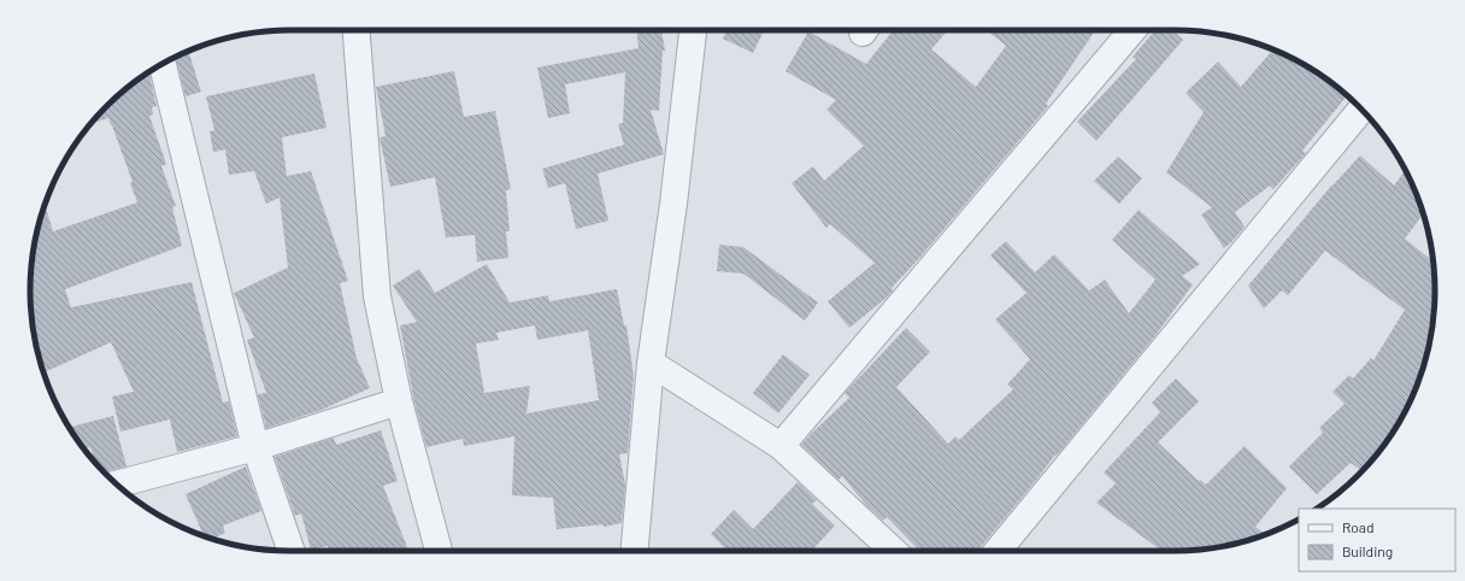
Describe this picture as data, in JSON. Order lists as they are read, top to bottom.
{
  "legend": ["Road", "Building"]
}
